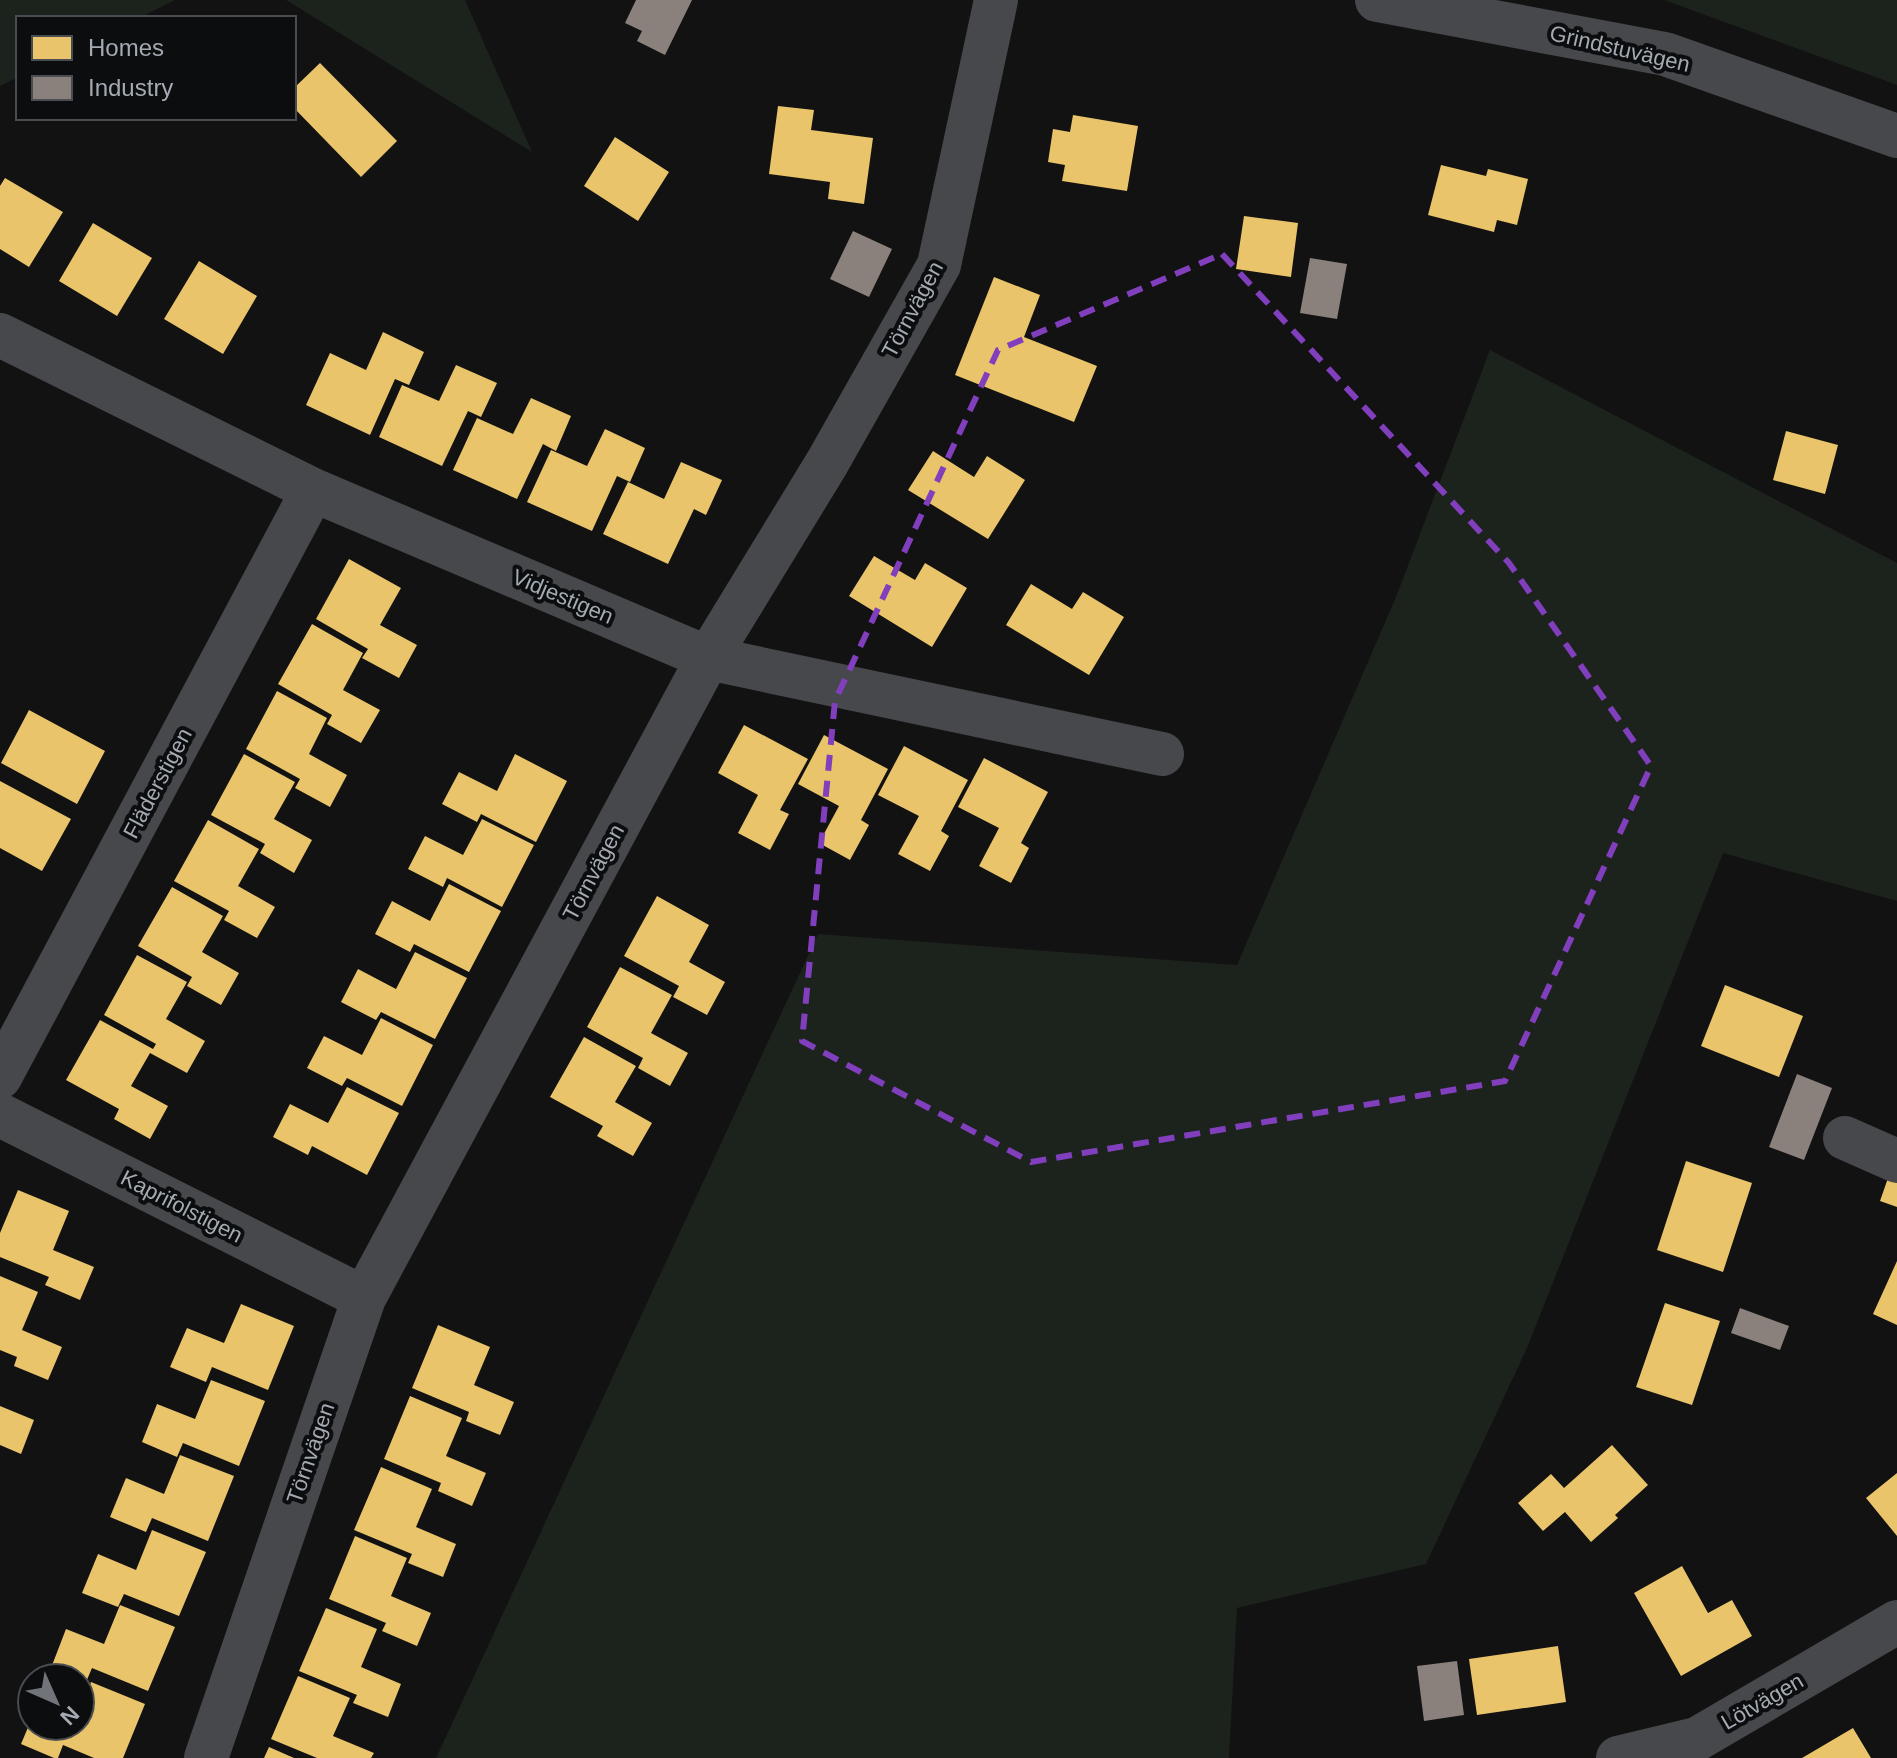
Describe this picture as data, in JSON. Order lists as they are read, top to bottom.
{
  "streets": {
    "street": [
      "Grindstuvägen",
      "Törnvägen",
      "Vidjestigen",
      "Fläderstigen",
      "Kaprifolstigen",
      "Lötvägen"
    ]
  },
  "crossings": [
    ["Törnvägen", "Vidjestigen"],
    ["Törnvägen", "Kaprifolstigen"],
    ["Vidjestigen", "Fläderstigen"]
  ],
  "legend": ["Homes", "Industry"],
  "north": "bottom right"
}
